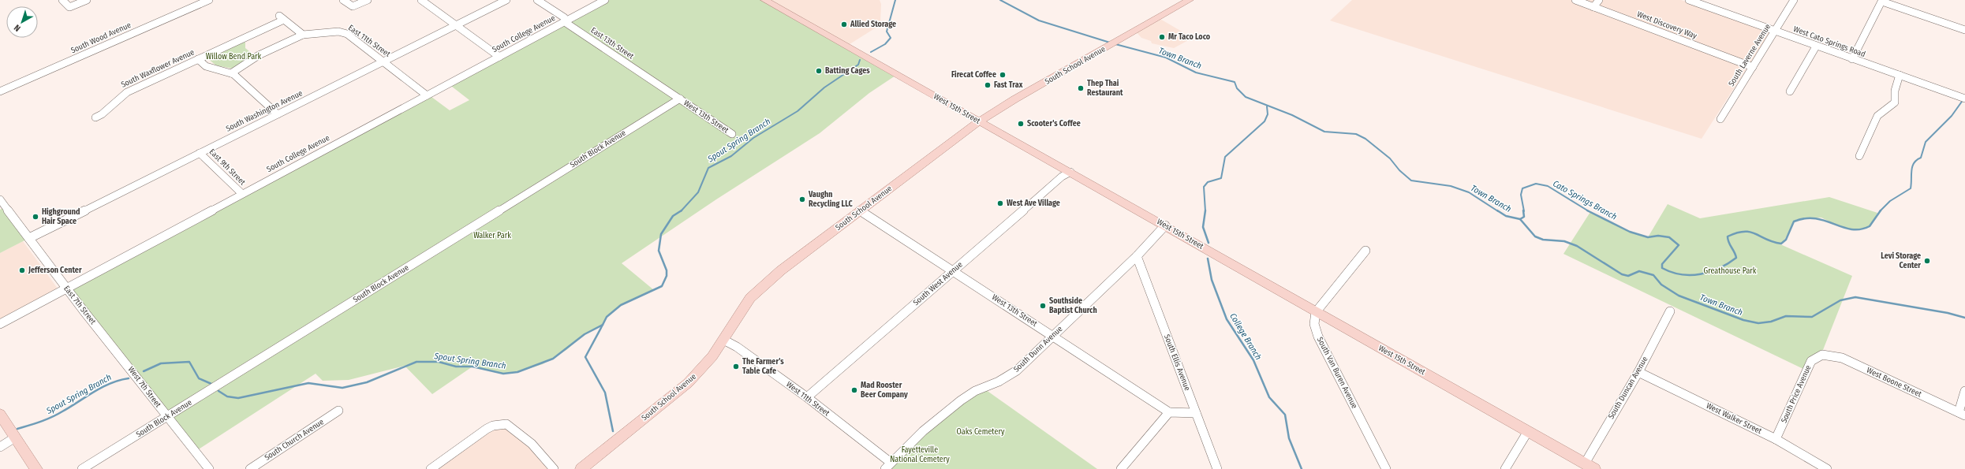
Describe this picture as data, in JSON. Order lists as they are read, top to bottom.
{
  "streets": {
    "main road": ["South School Avenue", "West 15th Street"],
    "street": [
      "West Discovery Way",
      "South College Avenue",
      "South Wood Avenue",
      "East 11th Street",
      "West Cato Springs Road",
      "East 13th Street",
      "South Laverne Avenue",
      "South Waxflower Avenue",
      "South Washington Avenue",
      "West 13th Street",
      "South Block Avenue",
      "East 9th Street",
      "South West Avenue",
      "East 7th Street",
      "South Dunn Avenue",
      "South Ellis Avenue",
      "South Van Buren Avenue",
      "West Boone Street",
      "West 7th Street",
      "South Duncan Avenue",
      "South Price Avenue",
      "West 11th Street",
      "West Walker Street",
      "South Church Avenue"
    ]
  },
  "crossings": [
    ["West Discovery Way", "South Laverne Avenue"],
    ["South College Avenue", "East 11th Street"],
    ["South College Avenue", "East 13th Street"],
    ["South College Avenue", "East 9th Street"],
    ["South College Avenue", "East 7th Street"],
    ["East 11th Street", "South Waxflower Avenue"],
    ["East 11th Street", "South Washington Avenue"],
    ["West Cato Springs Road", "South Laverne Avenue"],
    ["East 13th Street", "West 13th Street"],
    ["East 13th Street", "South Block Avenue"],
    ["South School Avenue", "West 15th Street"],
    ["South School Avenue", "West 13th Street"],
    ["South School Avenue", "West 11th Street"],
    ["West 15th Street", "South West Avenue"],
    ["West 15th Street", "South Dunn Avenue"],
    ["West 15th Street", "South Van Buren Avenue"],
    ["West 15th Street", "South Duncan Avenue"],
    ["South Washington Avenue", "East 9th Street"],
    ["South Washington Avenue", "East 7th Street"],
    ["West 13th Street", "South Block Avenue"],
    ["West 13th Street", "South West Avenue"],
    ["West 13th Street", "South Dunn Avenue"],
    ["South Block Avenue", "West 7th Street"],
    ["South West Avenue", "West 11th Street"],
    ["East 7th Street", "West 7th Street"],
    ["South Dunn Avenue", "South Ellis Avenue"],
    ["South Dunn Avenue", "West 11th Street"],
    ["West Boone Street", "South Price Avenue"],
    ["South Duncan Avenue", "West Walker Street"],
    ["South Price Avenue", "West Walker Street"]
  ],
  "water": [
    "Town Branch",
    "Spout Spring Branch",
    "Cato Springs Branch",
    "College Branch"
  ],
  "parks": [
    "Willow Bend Park",
    "Walker Park",
    "Greathouse Park",
    "Oaks Cemetery",
    "Fayetteville National Cemetery"
  ],
  "places": [
    "Allied Storage",
    "Mr Taco Loco",
    "Batting Cages",
    "Firecat Coffee",
    "Fast Trax",
    "Thep Thai Restaurant",
    "Scooter's Coffee",
    "Vaughn Recycling LLC",
    "West Ave Village",
    "Highground Hair Space",
    "Levi Storage Center",
    "Jefferson Center",
    "Southside Baptist Church",
    "The Farmer's Table Cafe",
    "Mad Rooster Beer Company"
  ],
  "north": "bottom left"
}
